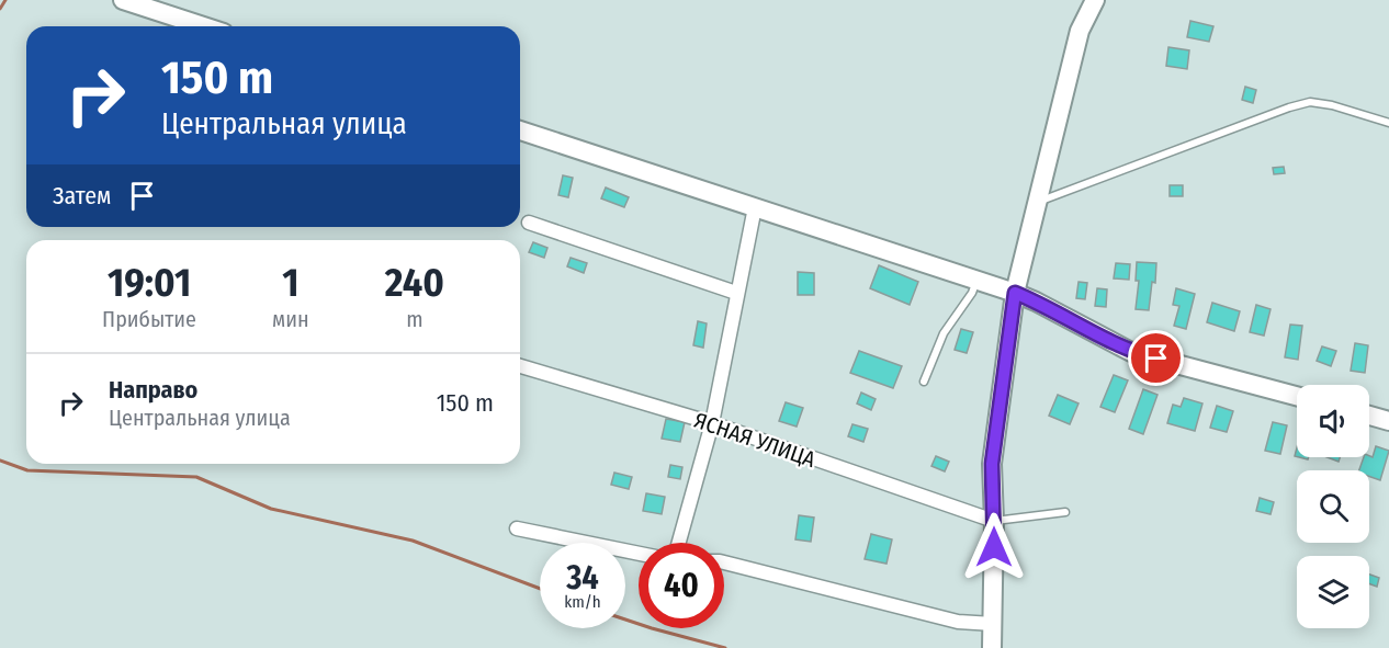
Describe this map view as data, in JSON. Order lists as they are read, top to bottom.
{
  "streets": {
    "street": ["ЯСНАЯ УЛИЦА"]
  },
  "page": {
    "turn": ["150 m", "Центральная улица"],
    "then": "Затем",
    "eta": [
      "19:01",
      "Прибытие",
      "1",
      "мин",
      "240",
      "m"
    ],
    "list": [
      {
        "name": "Направо",
        "note": "Центральная улица",
        "value": "150 m"
      }
    ],
    "speed": "34 km/h",
    "limit": "40"
  }
}
